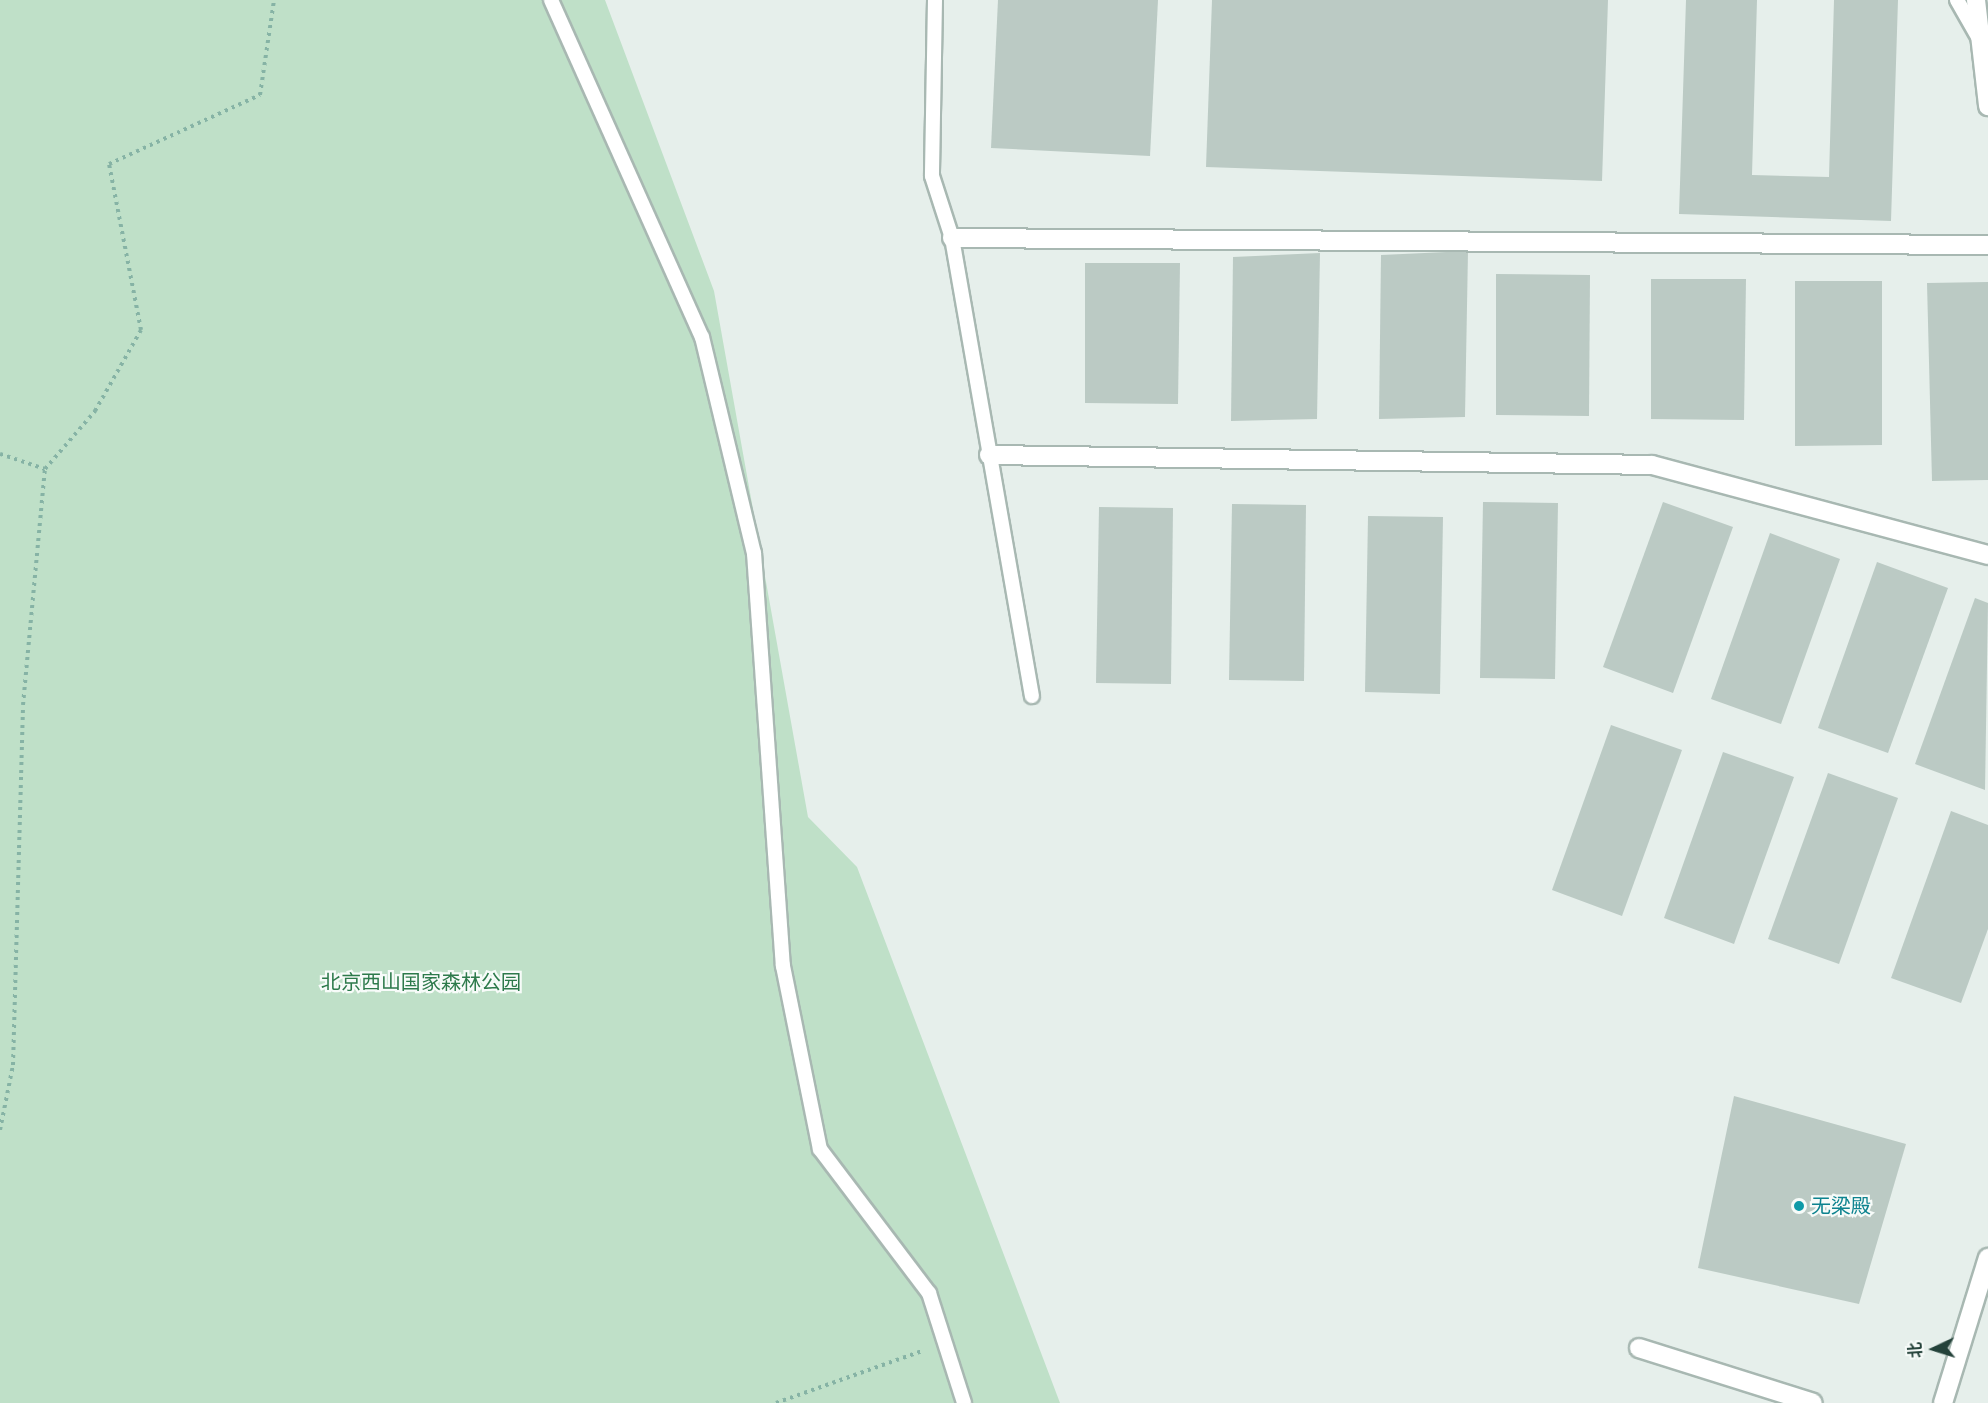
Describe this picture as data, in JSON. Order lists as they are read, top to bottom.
{
  "parks": ["北京西山国家森林公园"],
  "places": ["无梁殿"],
  "north": "left"
}
